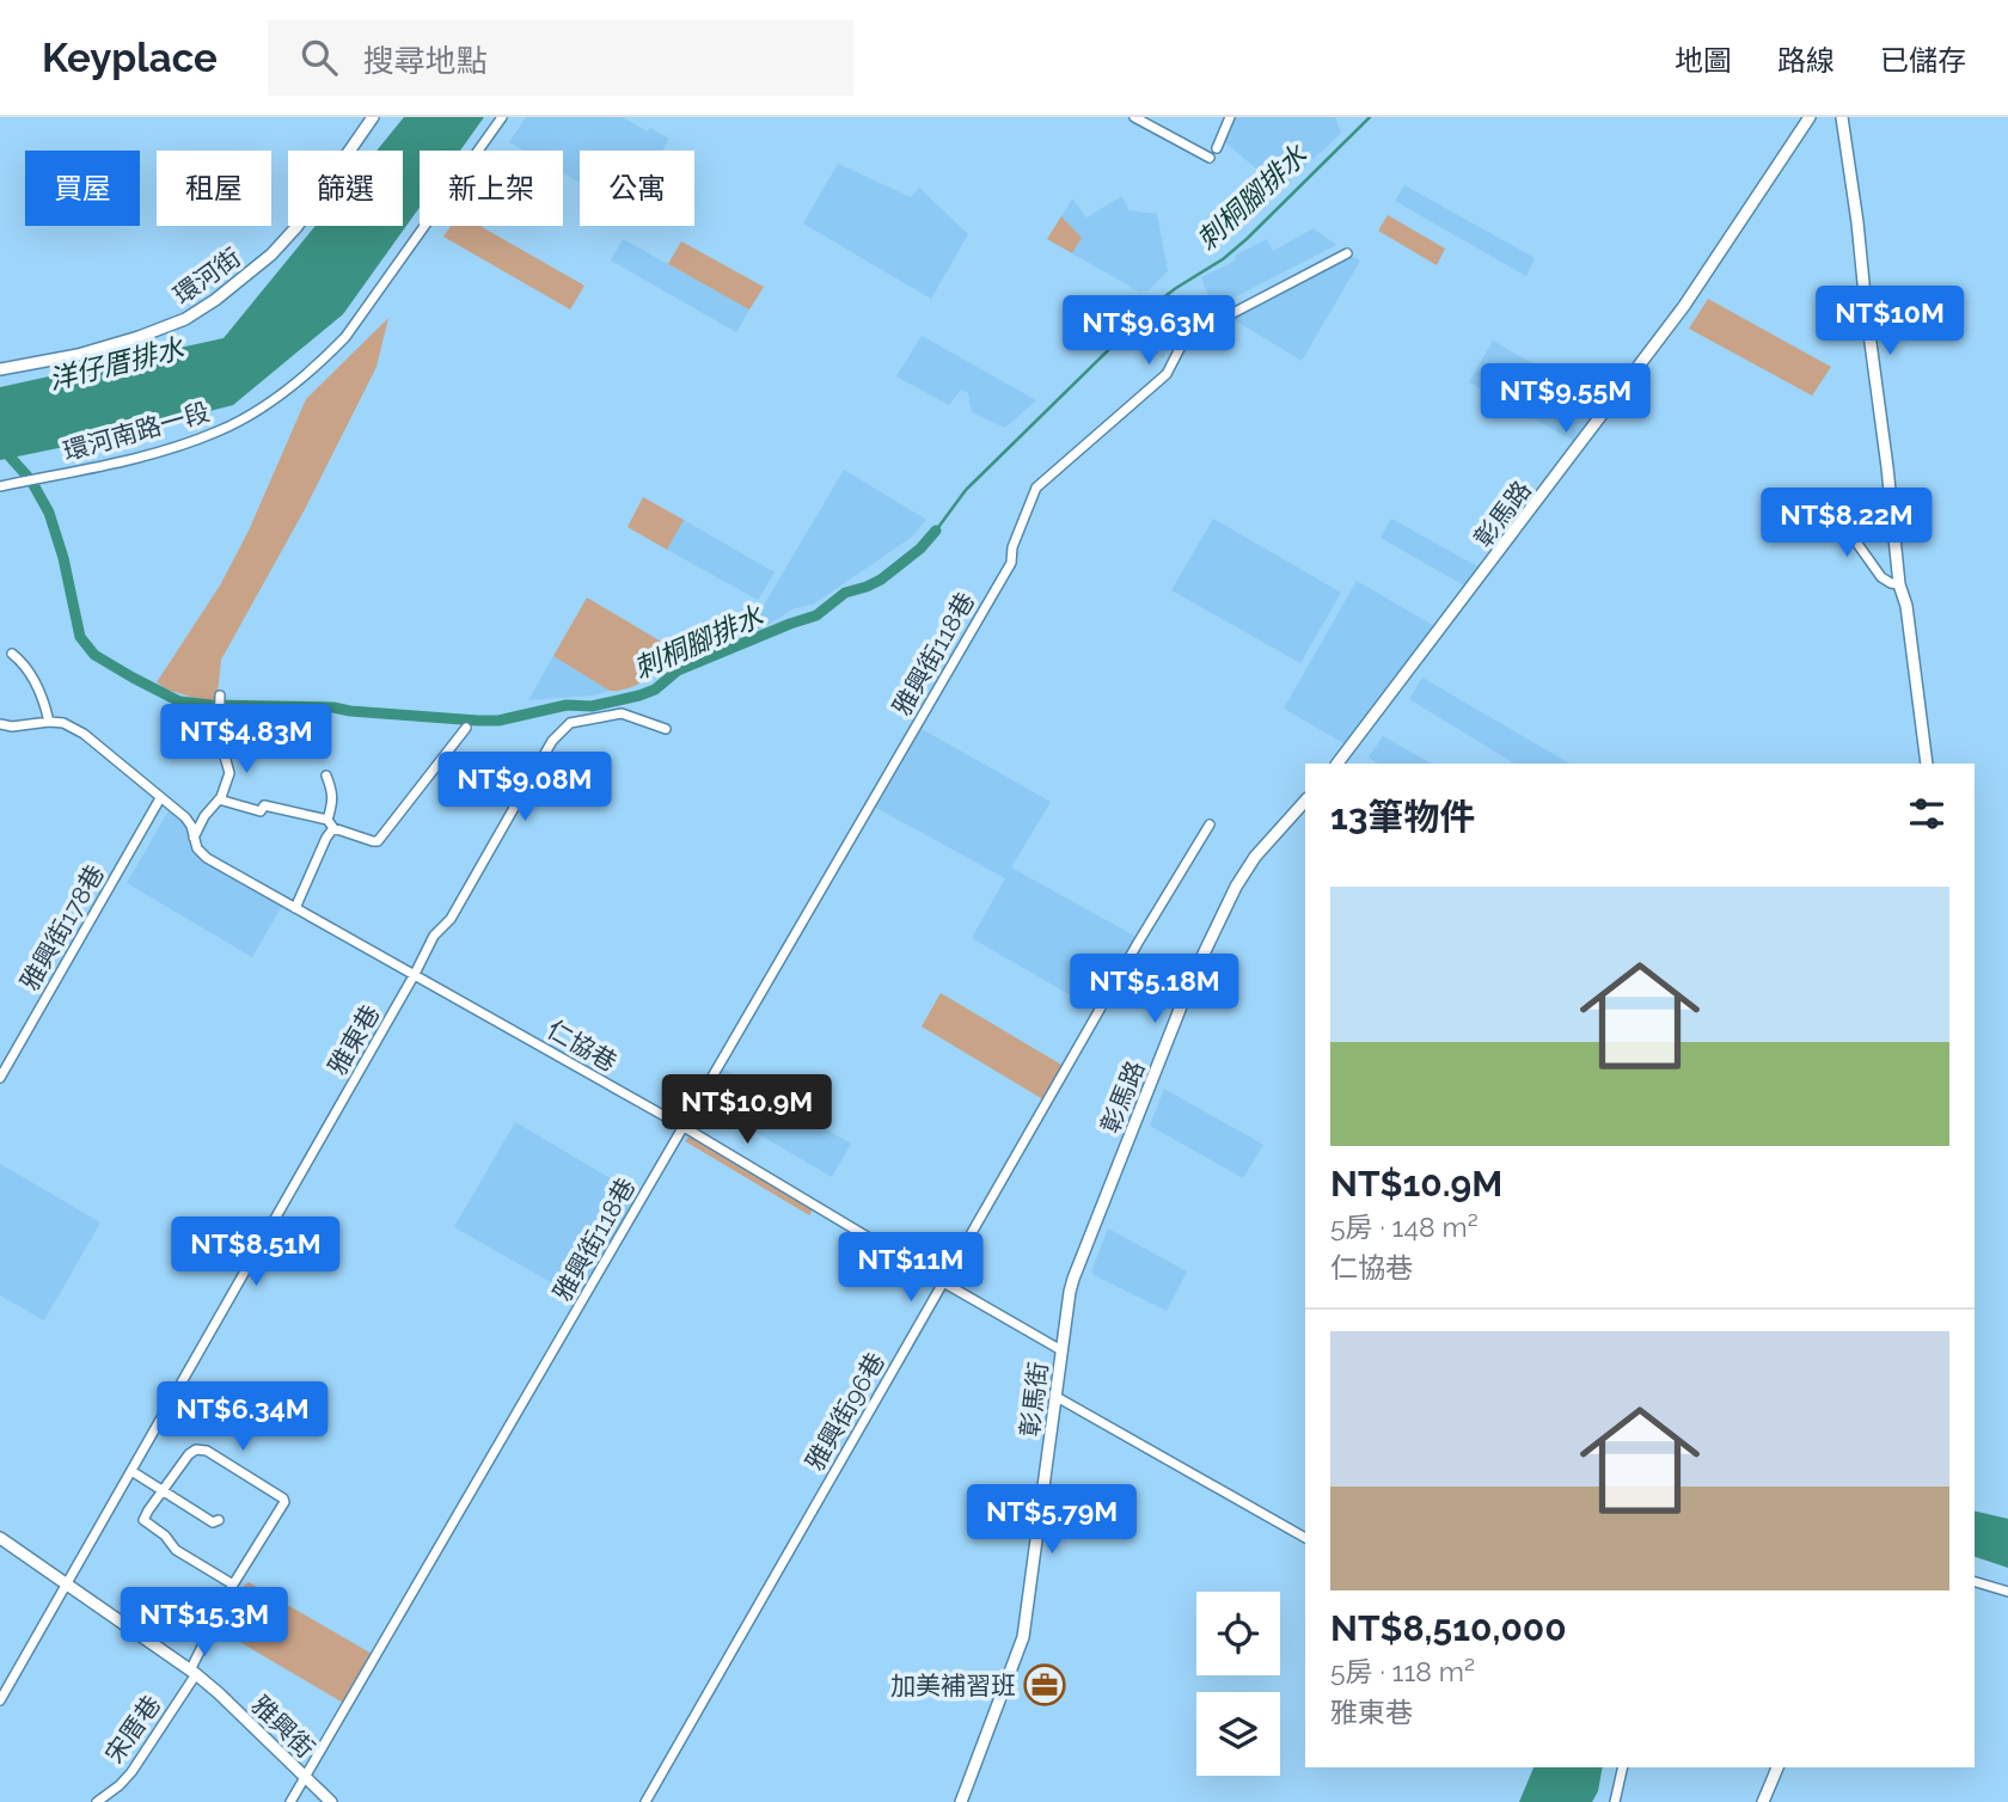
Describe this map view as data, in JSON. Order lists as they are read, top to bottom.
{
  "streets": {
    "street": [
      "環河街",
      "環河南路一段",
      "彰馬路",
      "雅興街118巷",
      "雅興街178巷",
      "雅東巷",
      "仁協巷",
      "彰馬街",
      "雅興街96巷",
      "雅興街",
      "宋厝巷"
    ]
  },
  "crossings": [
    ["彰馬路", "彰馬街"],
    ["雅興街118巷", "仁協巷"],
    ["雅興街118巷", "雅興街"],
    ["雅興街178巷", "仁協巷"],
    ["雅東巷", "仁協巷"],
    ["雅東巷", "雅興街"],
    ["仁協巷", "彰馬街"],
    ["仁協巷", "雅興街96巷"],
    ["雅興街", "宋厝巷"]
  ],
  "water": ["刺桐腳排水", "洋仔厝排水"],
  "places": {
    "office": ["加美補習班"]
  },
  "page": {
    "header": "Keyplace",
    "search": "搜尋地點",
    "nav": ["地圖", "路線", "已儲存"],
    "chip": [
      "買屋",
      "租屋",
      "篩選",
      "新上架",
      "公寓"
    ],
    "price": [
      "NT$10M",
      "NT$9.63M",
      "NT$9.55M",
      "NT$8.22M",
      "NT$4.83M",
      "NT$9.08M",
      "NT$5.18M",
      "NT$10.9M",
      "NT$8.51M",
      "NT$11M",
      "NT$6.34M",
      "NT$5.79M",
      "NT$15.3M"
    ],
    "heading": "13筆物件",
    "list": [
      {
        "name": "NT$10.9M",
        "note": "5房 · 148 m² · 仁協巷"
      },
      {
        "name": "NT$8,510,000",
        "note": "5房 · 118 m² · 雅東巷"
      }
    ]
  }
}
